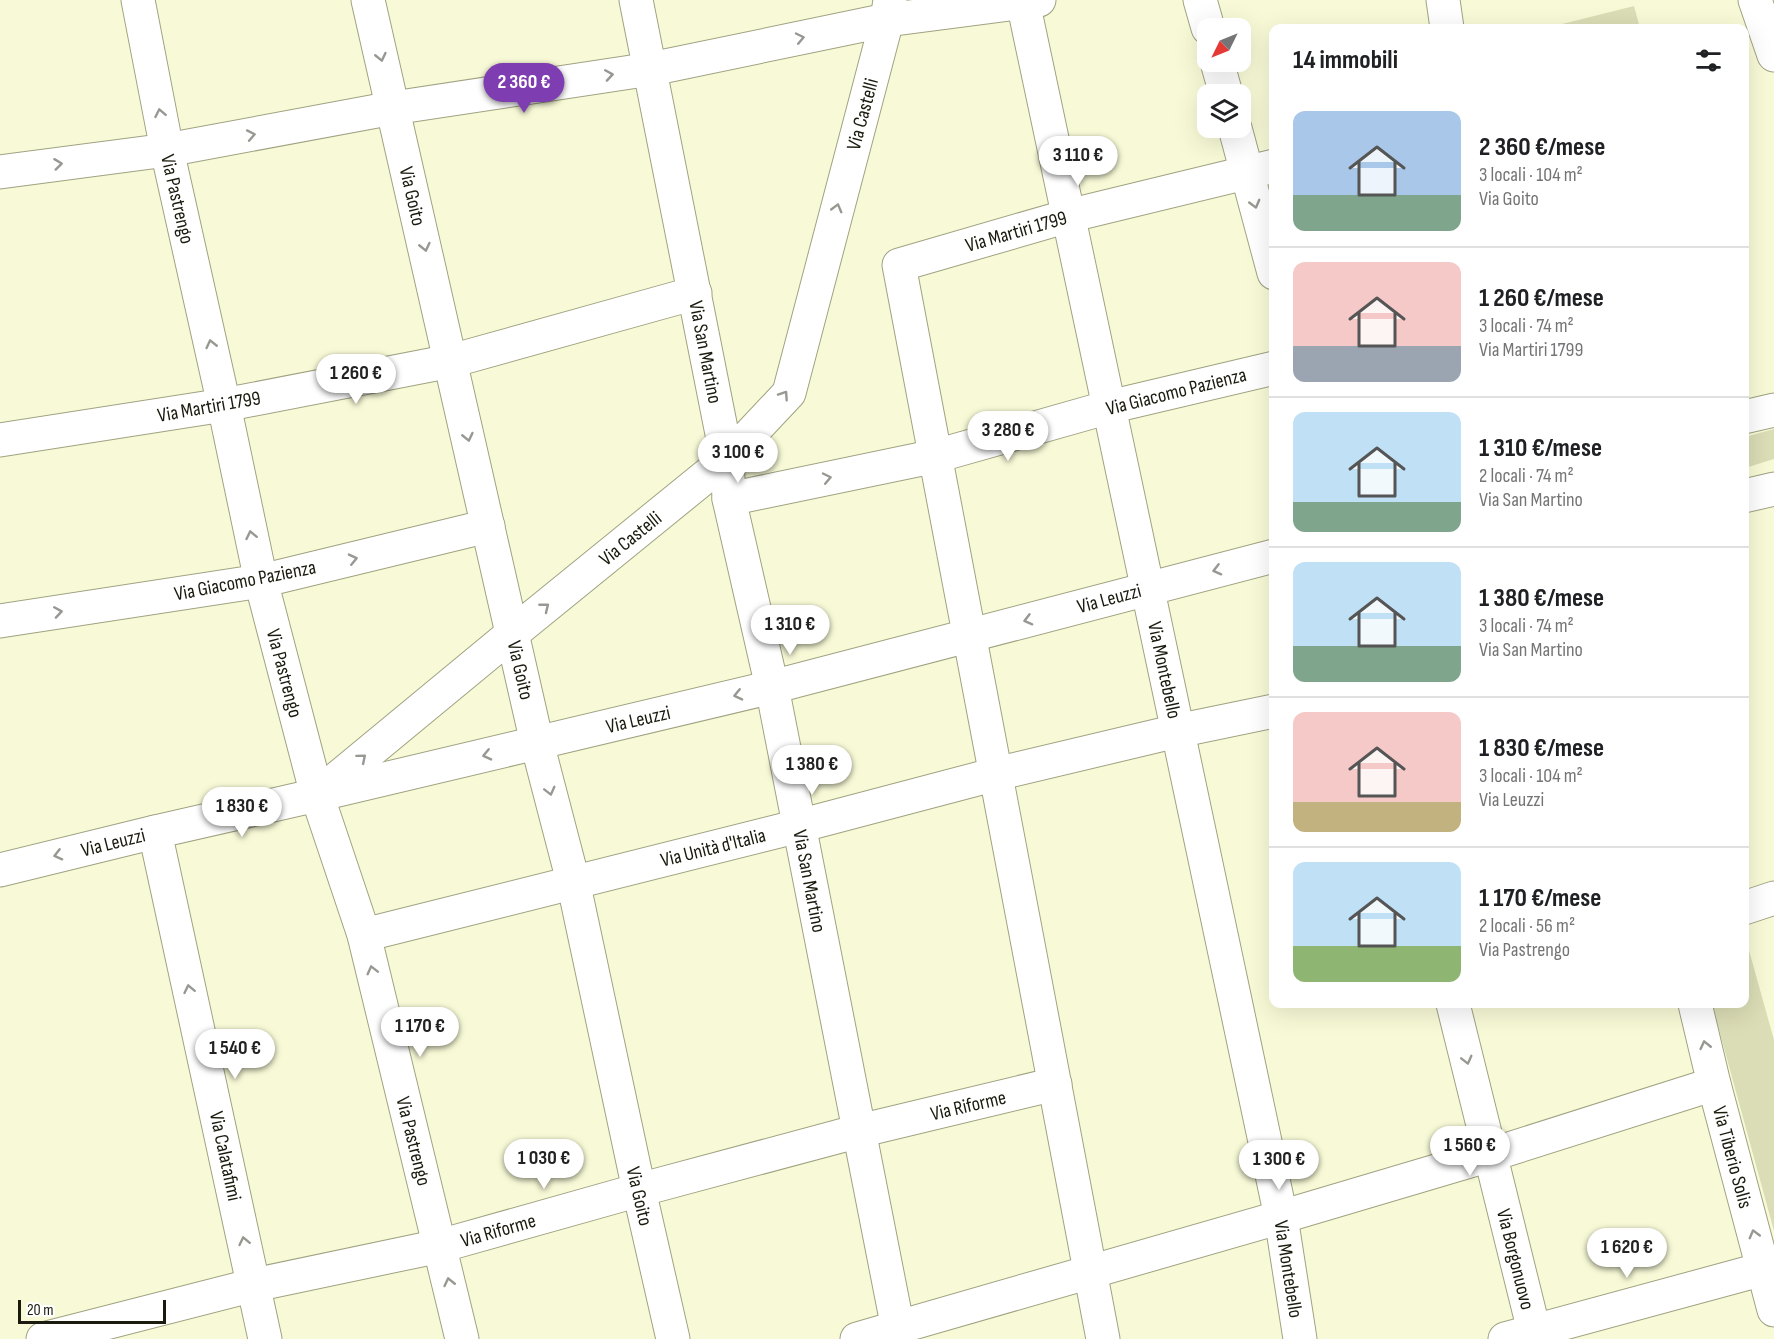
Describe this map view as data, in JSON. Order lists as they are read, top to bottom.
{
  "streets": {
    "street": [
      "Via Castelli",
      "Via Goito",
      "Via Pastrengo",
      "Via Martiri 1799",
      "Via San Martino",
      "Via Giacomo Pazienza",
      "Via Leuzzi",
      "Via Montebello",
      "Via Unità d'Italia",
      "Via Riforme",
      "Via Calatafimi",
      "Via Tiberio Solis",
      "Via Borgonuovo"
    ]
  },
  "crossings": [
    ["Via Castelli", "Via Goito"],
    ["Via Castelli", "Via Pastrengo"],
    ["Via Castelli", "Via San Martino"],
    ["Via Castelli", "Via Leuzzi"],
    ["Via Goito", "Via Martiri 1799"],
    ["Via Goito", "Via Giacomo Pazienza"],
    ["Via Goito", "Via Leuzzi"],
    ["Via Goito", "Via Unità d'Italia"],
    ["Via Goito", "Via Riforme"],
    ["Via Pastrengo", "Via Martiri 1799"],
    ["Via Pastrengo", "Via Giacomo Pazienza"],
    ["Via Pastrengo", "Via Leuzzi"],
    ["Via Pastrengo", "Via Unità d'Italia"],
    ["Via Pastrengo", "Via Riforme"],
    ["Via Martiri 1799", "Via San Martino"],
    ["Via Martiri 1799", "Via Giacomo Pazienza"],
    ["Via Martiri 1799", "Via Montebello"],
    ["Via San Martino", "Via Giacomo Pazienza"],
    ["Via San Martino", "Via Leuzzi"],
    ["Via San Martino", "Via Unità d'Italia"],
    ["Via San Martino", "Via Riforme"],
    ["Via Giacomo Pazienza", "Via Montebello"],
    ["Via Leuzzi", "Via Montebello"],
    ["Via Leuzzi", "Via Calatafimi"],
    ["Via Montebello", "Via Unità d'Italia"],
    ["Via Riforme", "Via Calatafimi"]
  ],
  "one_way": [
    "Via Castelli",
    "Via Goito",
    "Via Pastrengo",
    "Via Giacomo Pazienza",
    "Via Leuzzi",
    "Via Calatafimi",
    "Via Tiberio Solis",
    "Via Borgonuovo"
  ],
  "scale_bar": "20 m",
  "north": "bottom left",
  "page": {
    "heading": "14 immobili",
    "price": [
      "2 360 €",
      "3 110 €",
      "1 260 €",
      "3 280 €",
      "3 100 €",
      "1 310 €",
      "1 380 €",
      "1 830 €",
      "1 170 €",
      "1 540 €",
      "1 560 €",
      "1 030 €",
      "1 300 €",
      "1 620 €"
    ],
    "list": [
      {
        "name": "2 360 €/mese",
        "note": "3 locali · 104 m² · Via Goito"
      },
      {
        "name": "1 260 €/mese",
        "note": "3 locali · 74 m² · Via Martiri 1799"
      },
      {
        "name": "1 310 €/mese",
        "note": "2 locali · 74 m² · Via San Martino"
      },
      {
        "name": "1 380 €/mese",
        "note": "3 locali · 74 m² · Via San Martino"
      },
      {
        "name": "1 830 €/mese",
        "note": "3 locali · 104 m² · Via Leuzzi"
      },
      {
        "name": "1 170 €/mese",
        "note": "2 locali · 56 m² · Via Pastrengo"
      }
    ],
    "scale": "20 m"
  }
}
